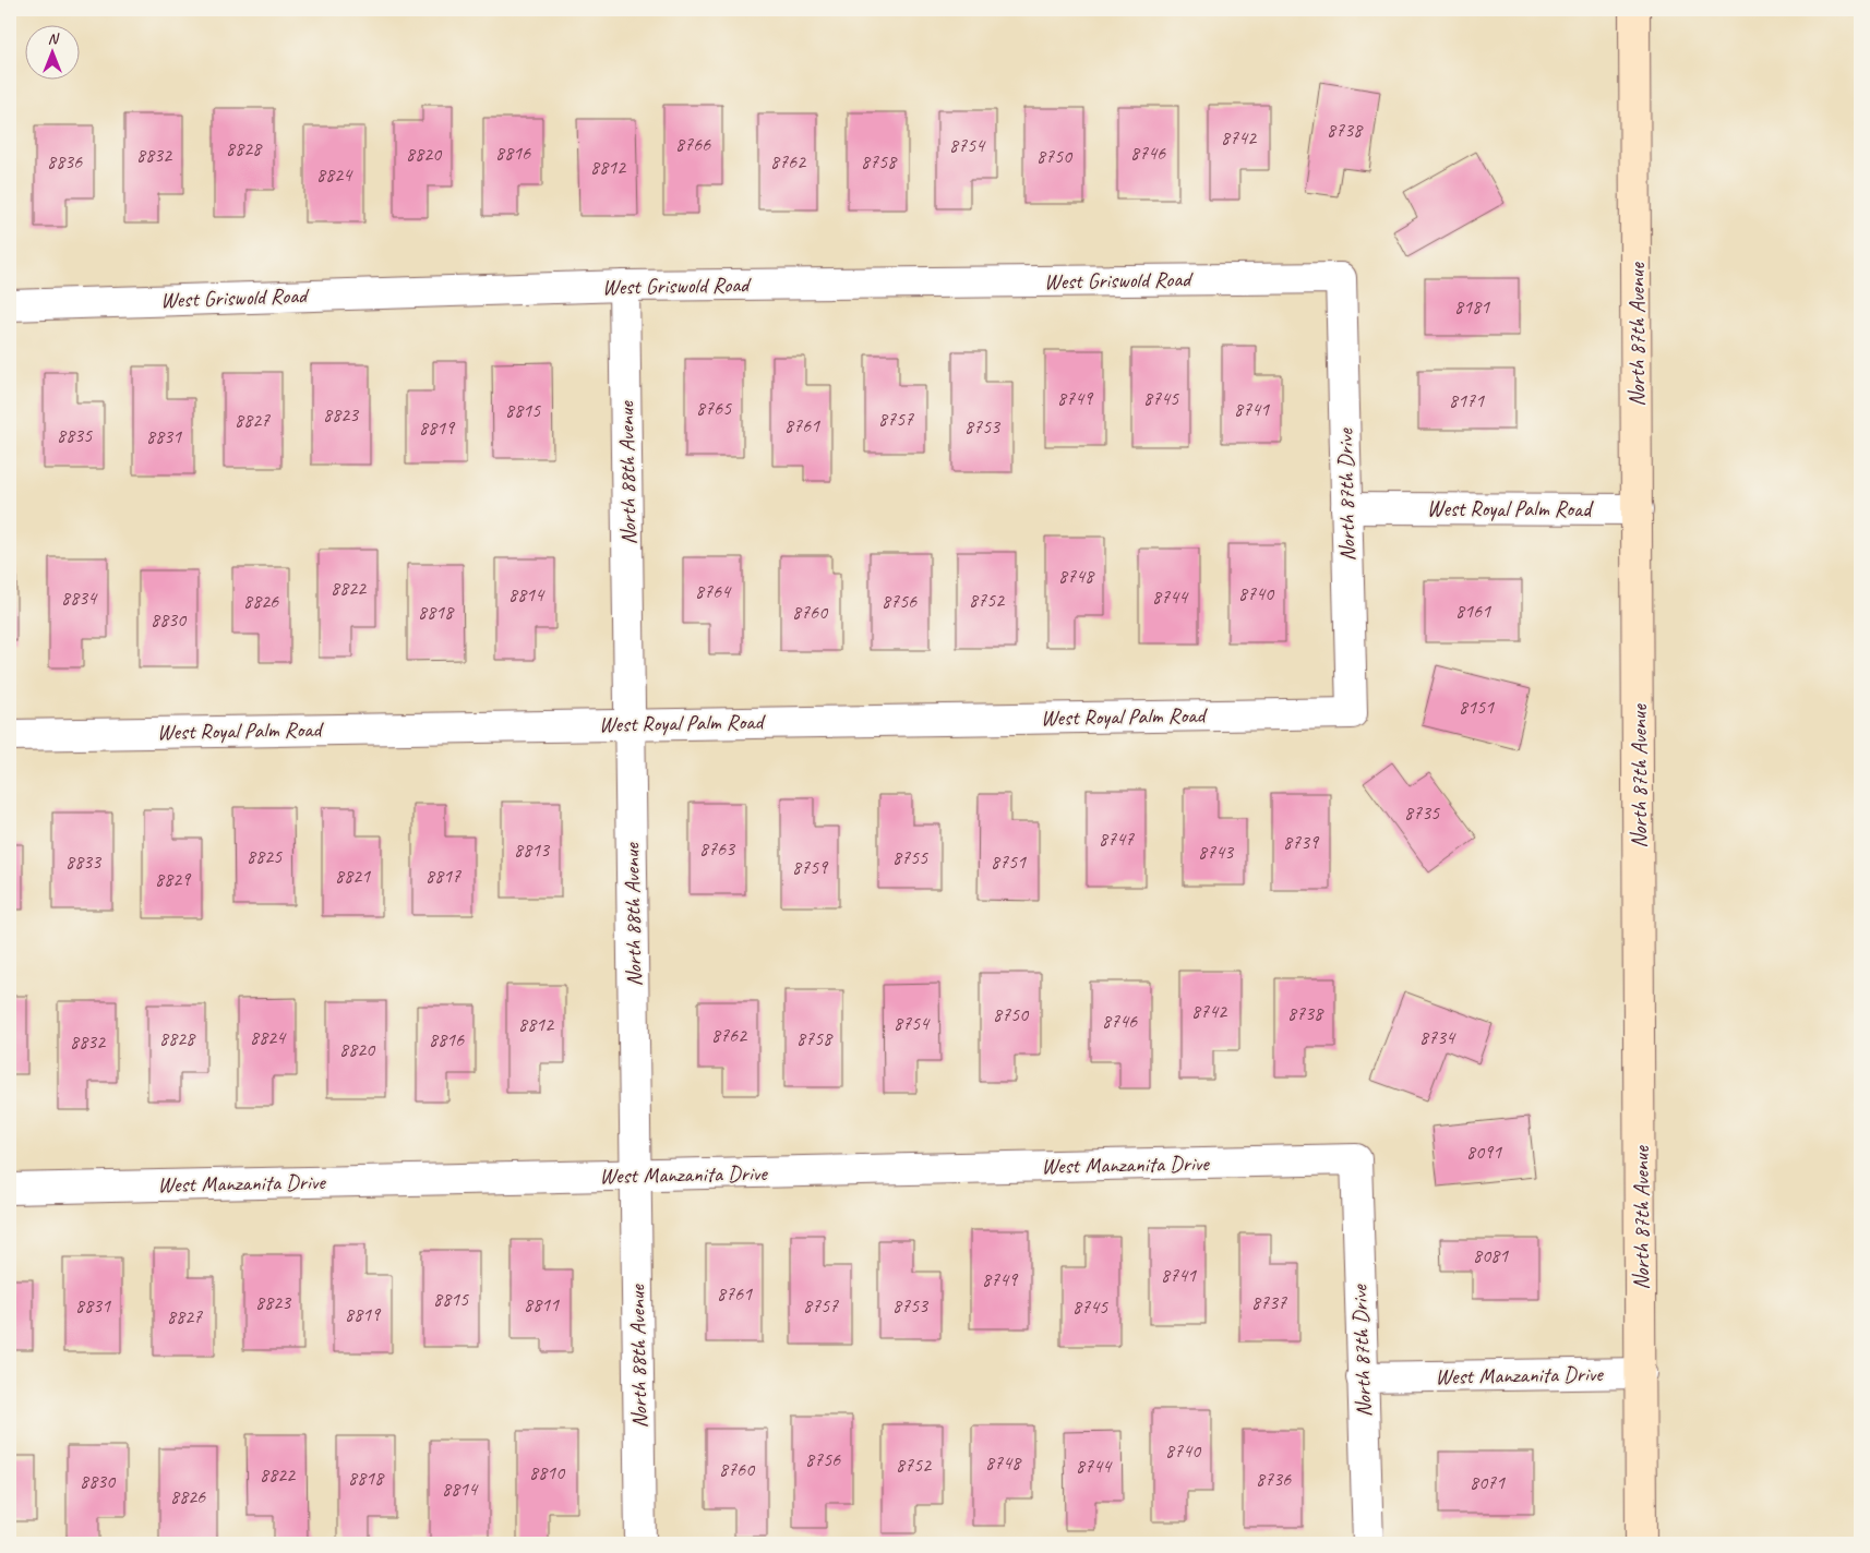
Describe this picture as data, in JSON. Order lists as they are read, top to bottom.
{
  "streets": {
    "street": [
      "West Griswold Road",
      "North 87th Avenue",
      "North 88th Avenue",
      "North 87th Drive",
      "West Royal Palm Road",
      "West Manzanita Drive"
    ]
  },
  "crossings": [
    ["West Griswold Road", "North 88th Avenue"],
    ["West Griswold Road", "North 87th Drive"],
    ["North 87th Avenue", "West Royal Palm Road"],
    ["North 87th Avenue", "West Manzanita Drive"],
    ["North 88th Avenue", "West Royal Palm Road"],
    ["North 88th Avenue", "West Manzanita Drive"],
    ["North 87th Drive", "West Royal Palm Road"],
    ["North 87th Drive", "West Manzanita Drive"]
  ],
  "house_numbers": [
    "8738",
    "8742",
    "8766",
    "8754",
    "8828",
    "8816",
    "8746",
    "8820",
    "8832",
    "8750",
    "8836",
    "8762",
    "8758",
    "8812",
    "8824",
    "8181",
    "8749",
    "8745",
    "8171",
    "8765",
    "8741",
    "8815",
    "8823",
    "8757",
    "8827",
    "8761",
    "8753",
    "8819",
    "8835",
    "8831",
    "8748",
    "8822",
    "8764",
    "8740",
    "8814",
    "8744",
    "8834",
    "8752",
    "8826",
    "8756",
    "8161",
    "8818",
    "8760",
    "8830",
    "8151",
    "8735",
    "8747",
    "8739",
    "8763",
    "8813",
    "8743",
    "8825",
    "8755",
    "8833",
    "8751",
    "8759",
    "8821",
    "8817",
    "8829",
    "8742",
    "8738",
    "8750",
    "8746",
    "8754",
    "8812",
    "8762",
    "8824",
    "8734",
    "8828",
    "8758",
    "8816",
    "8832",
    "8820",
    "8091",
    "8081",
    "8741",
    "8749",
    "8761",
    "8815",
    "8823",
    "8737",
    "8811",
    "8831",
    "8757",
    "8753",
    "8745",
    "8819",
    "8827",
    "8740",
    "8756",
    "8748",
    "8752",
    "8744",
    "8760",
    "8810",
    "8822",
    "8818",
    "8736",
    "8830",
    "8071",
    "8814",
    "8826"
  ],
  "north": "top"
}
